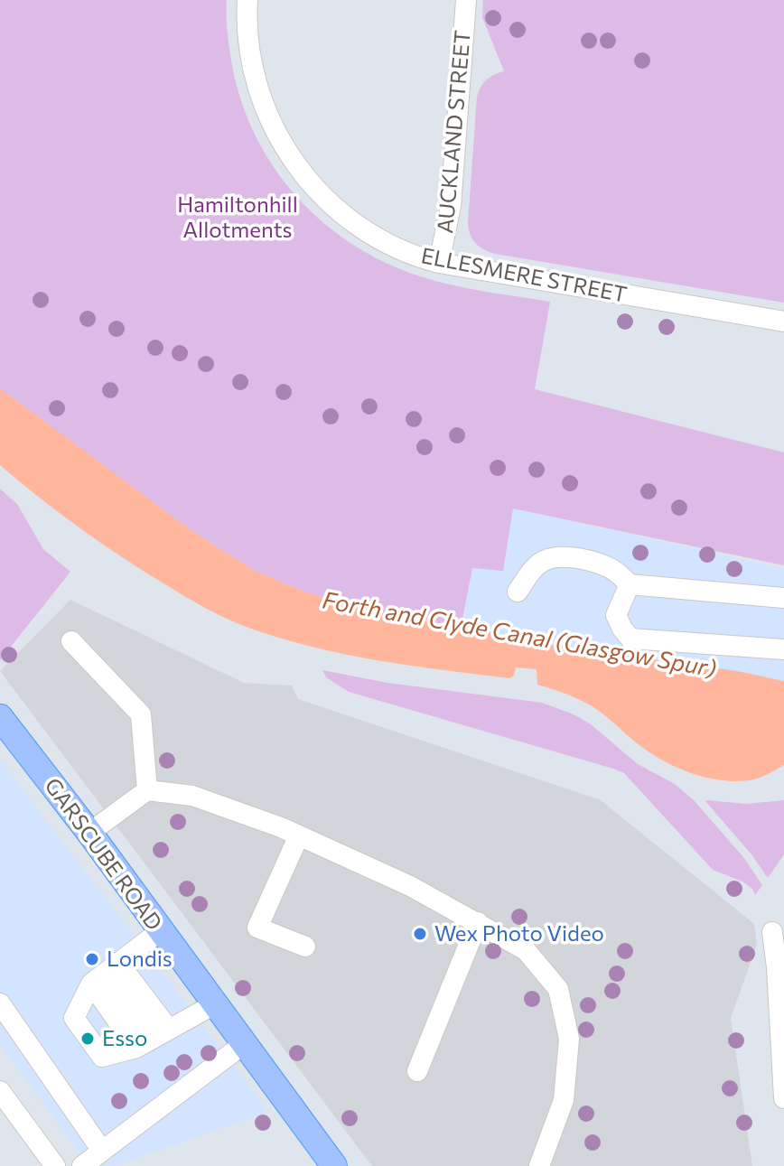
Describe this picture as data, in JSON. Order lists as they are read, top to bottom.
{
  "streets": {
    "main road": ["GARSCUBE ROAD"],
    "street": ["AUCKLAND STREET", "ELLESMERE STREET"]
  },
  "crossings": [
    ["AUCKLAND STREET", "ELLESMERE STREET"]
  ],
  "water": ["Forth and Clyde Canal (Glasgow Spur)"],
  "parks": ["Hamiltonhill Allotments"],
  "places": ["Wex Photo Video", "Londis", "Esso"]
}
